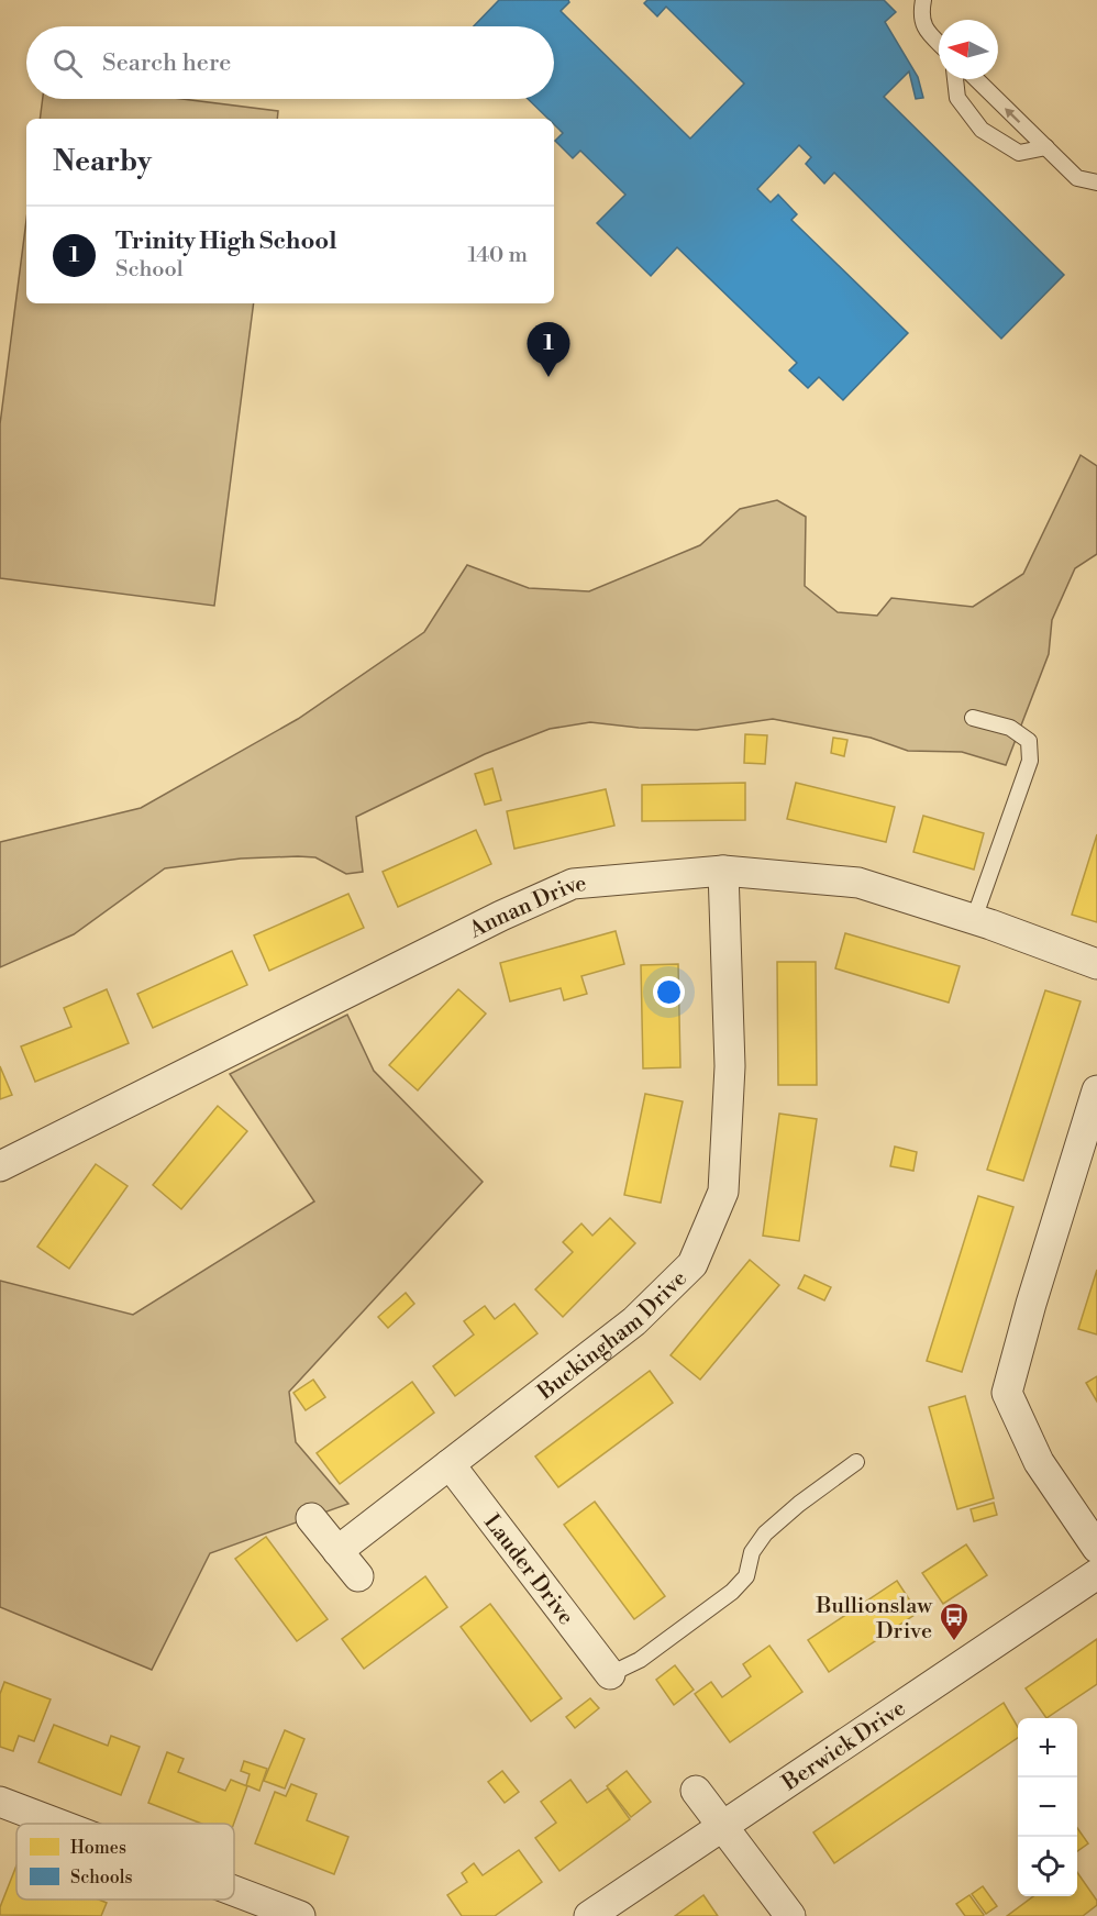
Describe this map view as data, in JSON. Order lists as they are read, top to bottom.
{
  "streets": {
    "street": [
      "Annan Drive",
      "Buckingham Drive",
      "Lauder Drive",
      "Berwick Drive"
    ]
  },
  "crossings": [
    ["Annan Drive", "Buckingham Drive"],
    ["Buckingham Drive", "Lauder Drive"]
  ],
  "places": {
    "bus stop": ["Bullionslaw Drive"]
  },
  "legend": ["Homes", "Schools"],
  "north": "left",
  "page": {
    "search": "Search here",
    "heading": "Nearby",
    "list": [
      {
        "mark": "1",
        "name": "Trinity High School",
        "note": "School",
        "value": "140 m"
      }
    ],
    "pins": "1",
    "map_buttons": ["+", "−"]
  }
}
